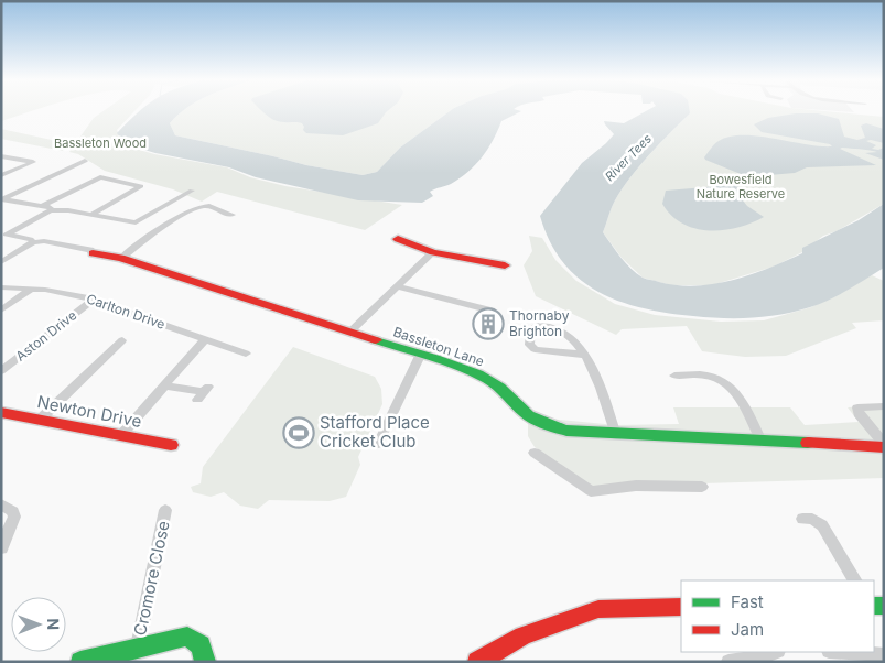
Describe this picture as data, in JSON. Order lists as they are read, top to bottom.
{
  "streets": {
    "street": [
      "Carlton Drive",
      "Aston Drive",
      "Bassleton Lane",
      "Newton Drive",
      "Cromore Close"
    ]
  },
  "crossings": [
    ["Carlton Drive", "Aston Drive"]
  ],
  "water": ["River Tees"],
  "parks": ["Bassleton Wood", "Bowesfield Nature Reserve"],
  "places": {
    "building": ["Thornaby Brighton"],
    "sports": ["Stafford Place Cricket Club"]
  },
  "legend": ["Fast", "Jam"],
  "north": "right"
}
